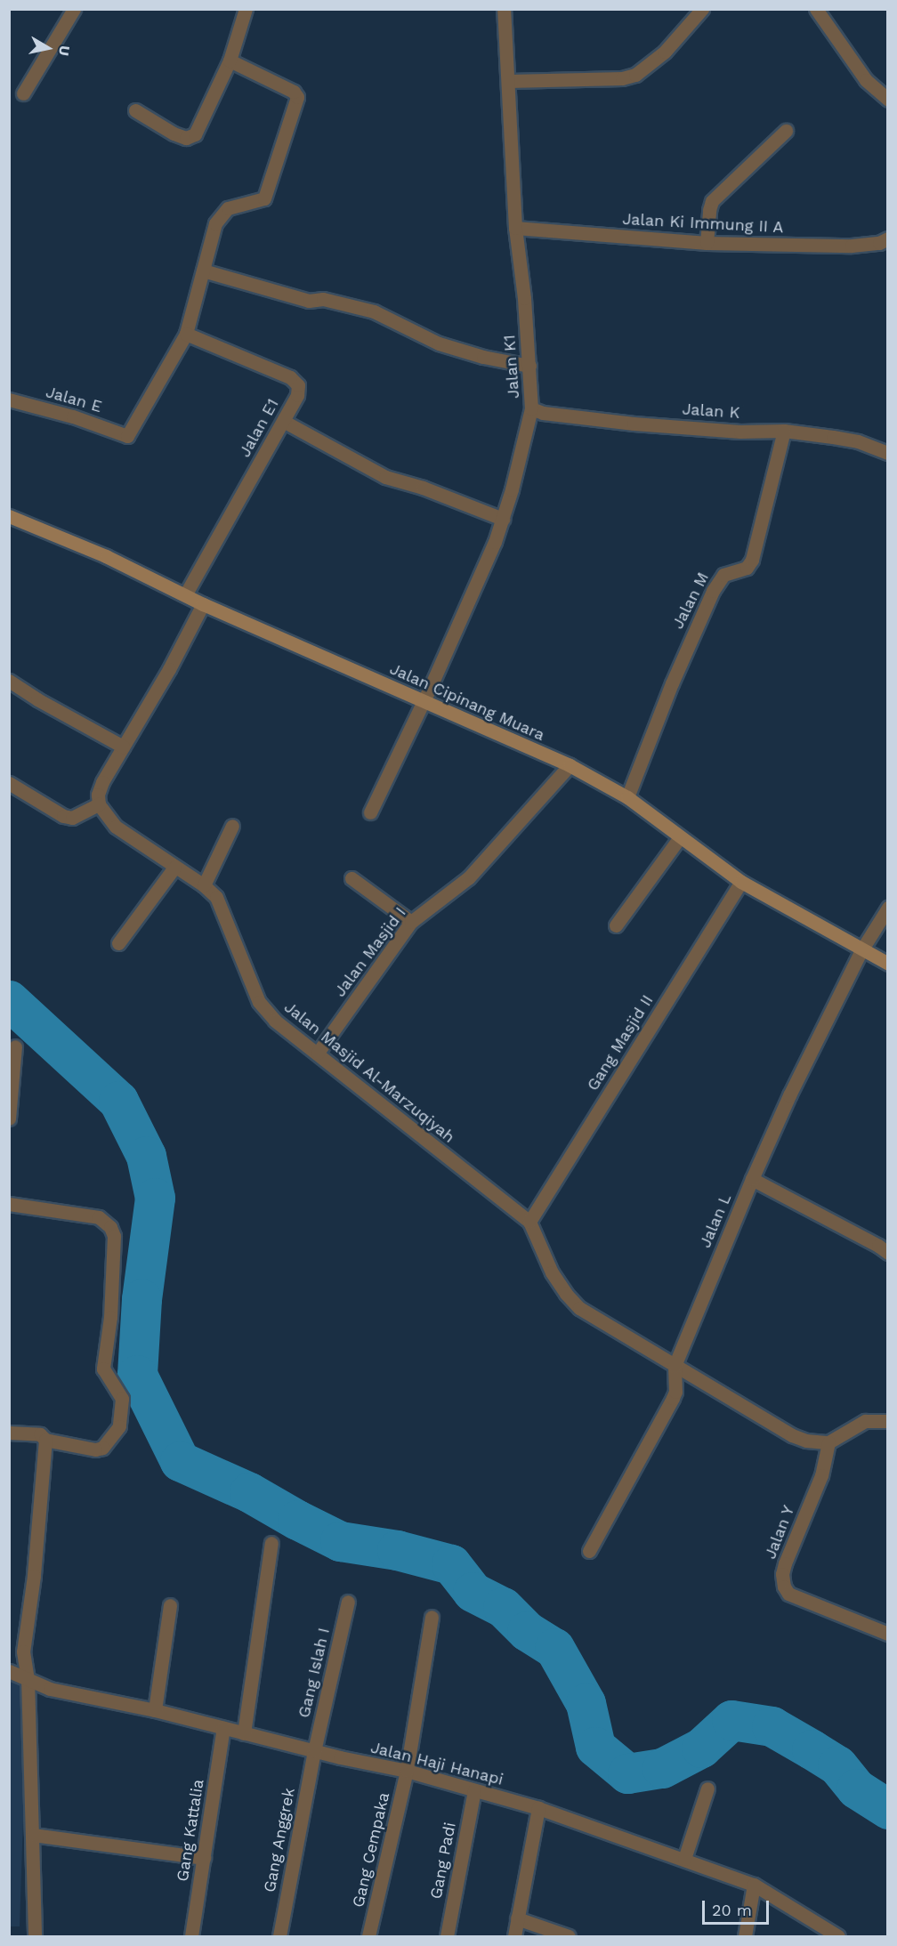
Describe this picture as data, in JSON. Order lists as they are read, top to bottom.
{
  "streets": {
    "street": [
      "Jalan Ki Immung II A",
      "Jalan K1",
      "Jalan E",
      "Jalan K",
      "Jalan E1",
      "Jalan M",
      "Jalan Cipinang Muara",
      "Jalan Masjid I",
      "Gang Masjid II",
      "Jalan Masjid Al-Marzuqiyah",
      "Jalan L",
      "Jalan Y",
      "Gang Islah I",
      "Jalan Haji Hanapi",
      "Gang Kattalia",
      "Gang Anggrek",
      "Gang Cempaka",
      "Gang Padi"
    ]
  },
  "crossings": [
    ["Jalan Ki Immung II A", "Jalan K1"],
    ["Jalan K1", "Jalan K"],
    ["Jalan K1", "Jalan Cipinang Muara"],
    ["Jalan E", "Jalan E1"],
    ["Jalan K", "Jalan M"],
    ["Jalan E1", "Jalan Cipinang Muara"],
    ["Jalan M", "Jalan Cipinang Muara"],
    ["Jalan Cipinang Muara", "Jalan Masjid I"],
    ["Jalan Cipinang Muara", "Gang Masjid II"],
    ["Jalan Cipinang Muara", "Jalan L"],
    ["Jalan Masjid I", "Jalan Masjid Al-Marzuqiyah"],
    ["Gang Masjid II", "Jalan Masjid Al-Marzuqiyah"],
    ["Jalan Masjid Al-Marzuqiyah", "Jalan L"],
    ["Gang Islah I", "Jalan Haji Hanapi"],
    ["Gang Islah I", "Gang Anggrek"],
    ["Jalan Haji Hanapi", "Gang Kattalia"],
    ["Jalan Haji Hanapi", "Gang Anggrek"],
    ["Jalan Haji Hanapi", "Gang Cempaka"],
    ["Jalan Haji Hanapi", "Gang Padi"]
  ],
  "scale_bar": "20 m",
  "north": "right"
}
